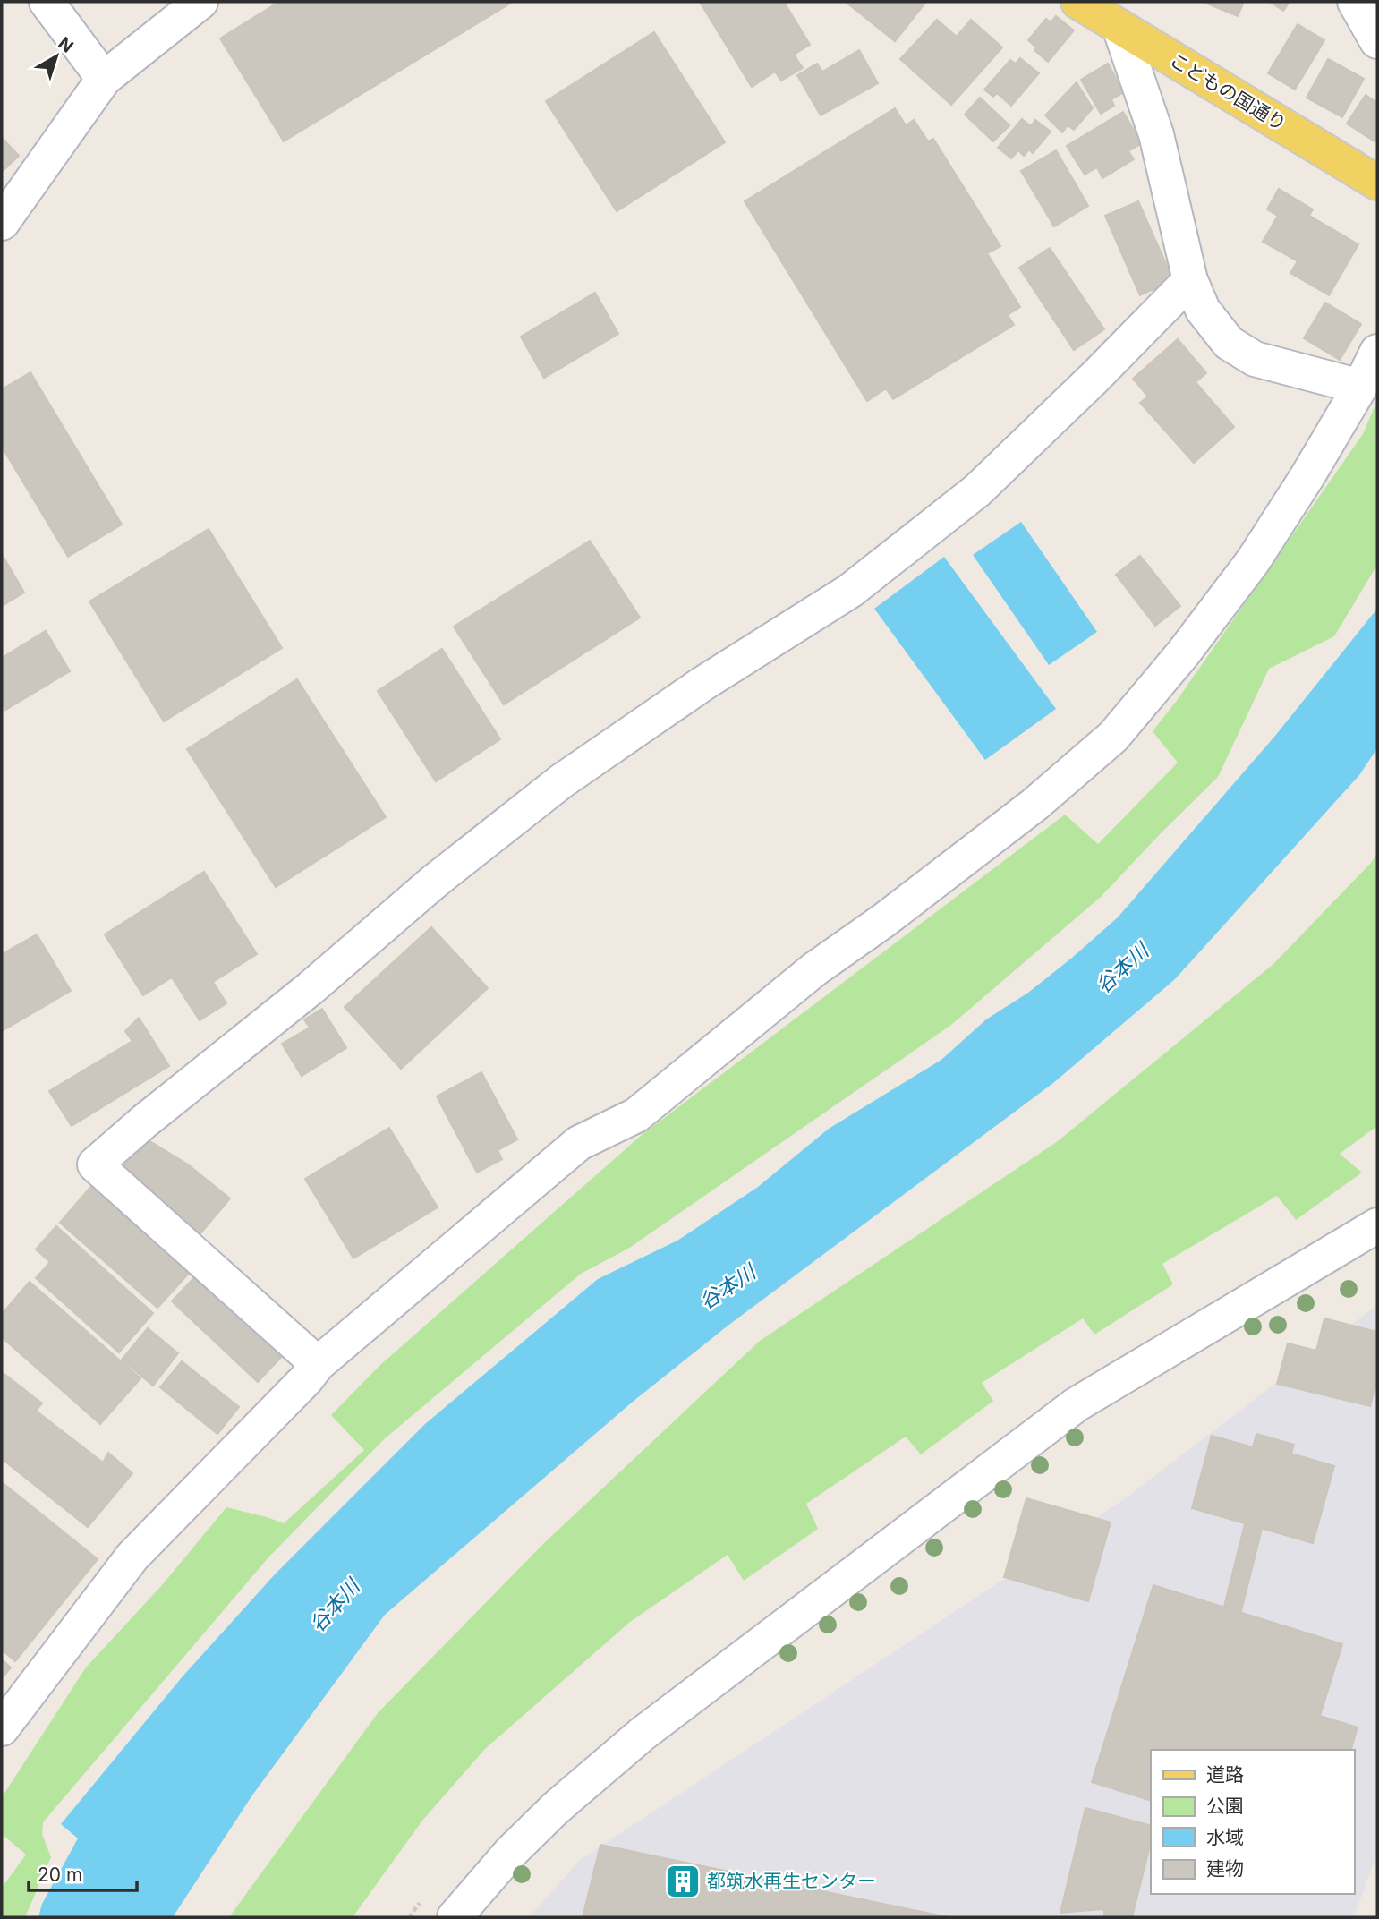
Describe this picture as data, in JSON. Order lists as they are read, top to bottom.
{
  "streets": {
    "main road": ["こどもの国通り"]
  },
  "water": ["谷本川"],
  "places": {
    "building": ["都筑水再生センター"]
  },
  "legend": [
    "道路",
    "公園",
    "水域",
    "建物"
  ],
  "scale_bar": "20 m",
  "north": "top right"
}
